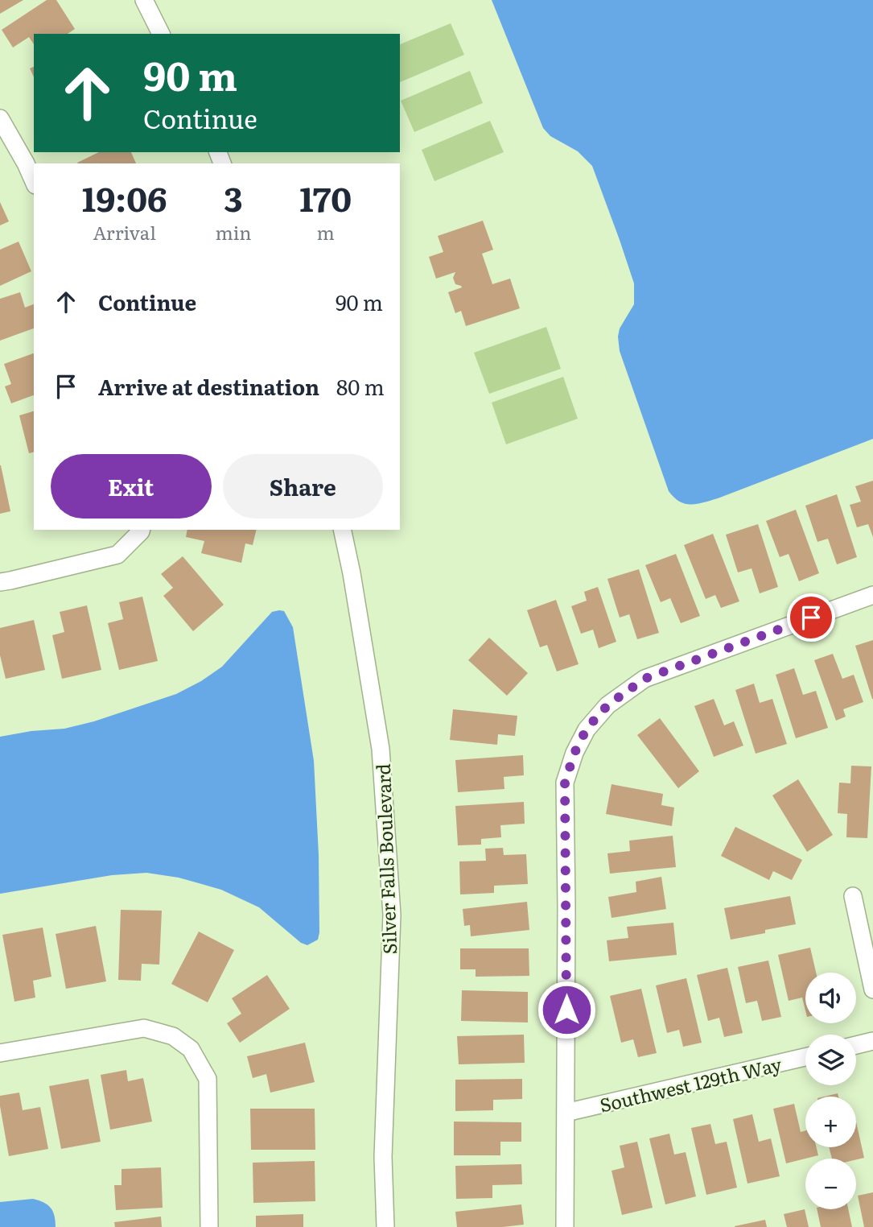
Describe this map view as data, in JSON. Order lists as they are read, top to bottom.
{
  "streets": {
    "street": ["Silver Falls Boulevard", "Southwest 129th Way"]
  },
  "page": {
    "turn": ["90 m", "Continue"],
    "eta": [
      "19:06",
      "Arrival",
      "3",
      "min",
      "170",
      "m"
    ],
    "list": [
      {
        "name": "Continue",
        "value": "90 m"
      },
      {
        "name": "Arrive at destination",
        "value": "80 m"
      }
    ],
    "buttons": ["Exit", "Share"],
    "map_buttons": ["+", "−"]
  }
}
